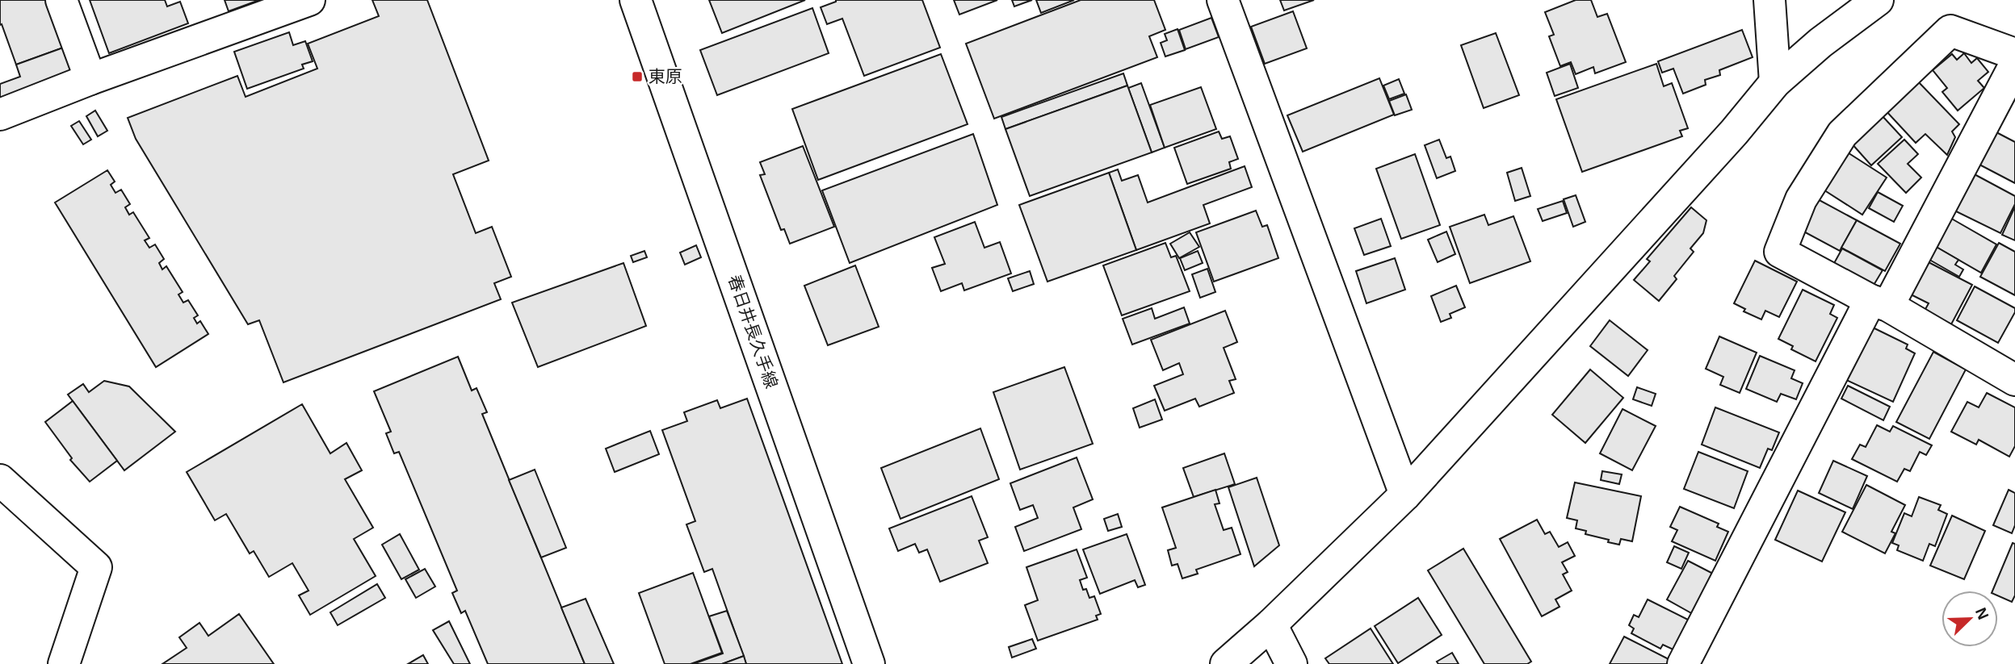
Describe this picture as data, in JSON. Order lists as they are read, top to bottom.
{
  "streets": {
    "street": ["春日井長久手線"]
  },
  "places": {
    "transit": ["東原"]
  },
  "north": "top right"
}
